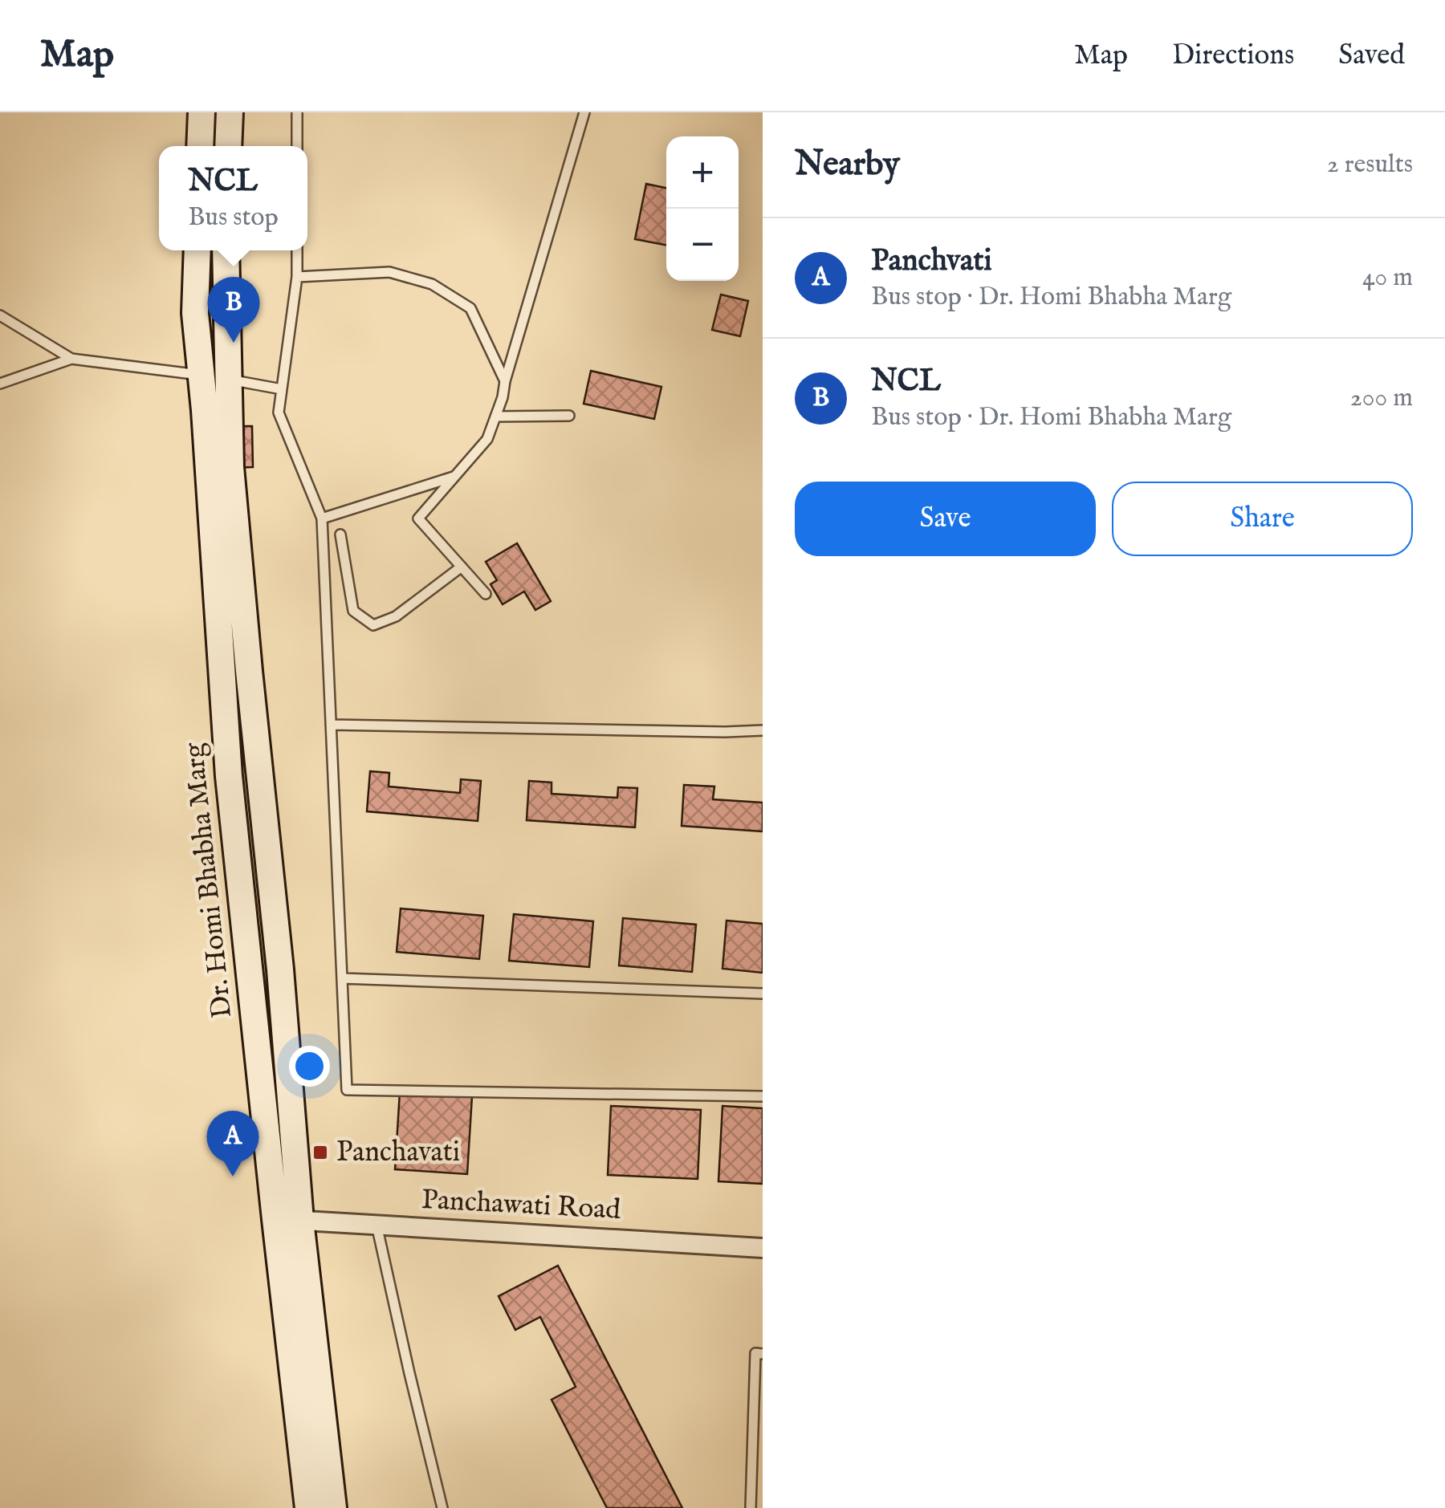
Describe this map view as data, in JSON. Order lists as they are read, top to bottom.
{
  "streets": {
    "main road": ["Dr. Homi Bhabha Marg"],
    "street": ["Panchawati Road"]
  },
  "crossings": [
    ["Dr. Homi Bhabha Marg", "Panchawati Road"]
  ],
  "places": {
    "transit": ["Panchavati"]
  },
  "page": {
    "header": "Map",
    "nav": ["Map", "Directions", "Saved"],
    "heading": ["Nearby", "2 results"],
    "map_buttons": ["+", "−"],
    "popup": ["NCL", "Bus stop"],
    "list": [
      {
        "mark": "A",
        "name": "Panchvati",
        "note": "Bus stop · Dr. Homi Bhabha Marg",
        "value": "40 m"
      },
      {
        "mark": "B",
        "name": "NCL",
        "note": "Bus stop · Dr. Homi Bhabha Marg",
        "value": "200 m"
      }
    ],
    "pins": ["B", "A"],
    "buttons": ["Save", "Share"]
  }
}
